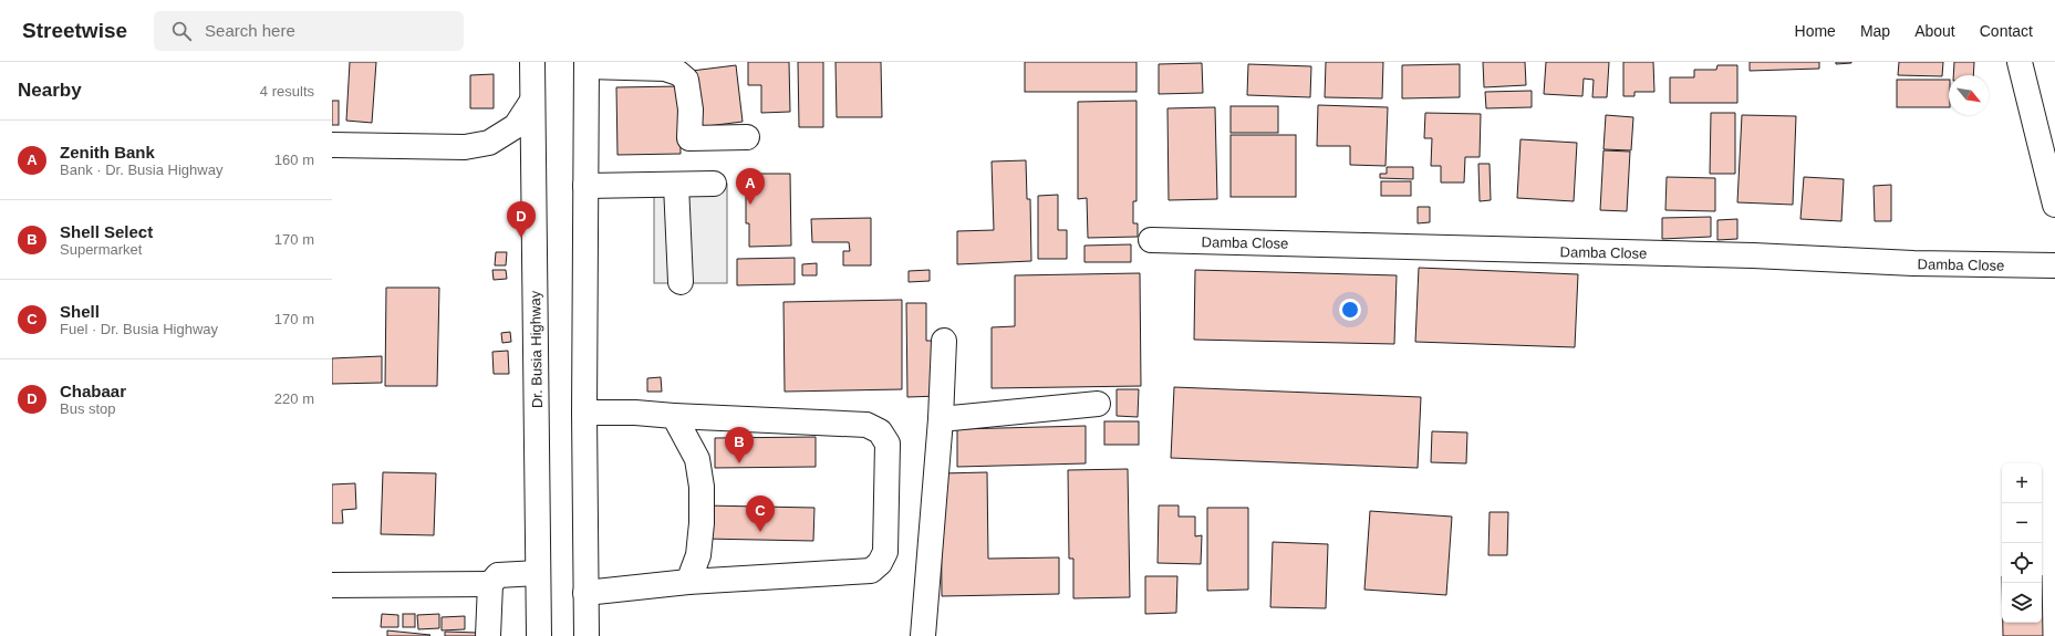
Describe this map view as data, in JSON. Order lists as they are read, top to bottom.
{
  "streets": {
    "main road": ["Damba Close", "Dr. Busia Highway"]
  },
  "north": "bottom right",
  "page": {
    "header": "Streetwise",
    "search": "Search here",
    "nav": [
      "Home",
      "Map",
      "About",
      "Contact"
    ],
    "heading": ["Nearby", "4 results"],
    "list": [
      {
        "mark": "A",
        "name": "Zenith Bank",
        "note": "Bank · Dr. Busia Highway",
        "value": "160 m"
      },
      {
        "mark": "B",
        "name": "Shell Select",
        "note": "Supermarket",
        "value": "170 m"
      },
      {
        "mark": "C",
        "name": "Shell",
        "note": "Fuel · Dr. Busia Highway",
        "value": "170 m"
      },
      {
        "mark": "D",
        "name": "Chabaar",
        "note": "Bus stop",
        "value": "220 m"
      }
    ],
    "pins": [
      "A",
      "D",
      "B",
      "C"
    ],
    "map_buttons": ["+", "−"]
  }
}
